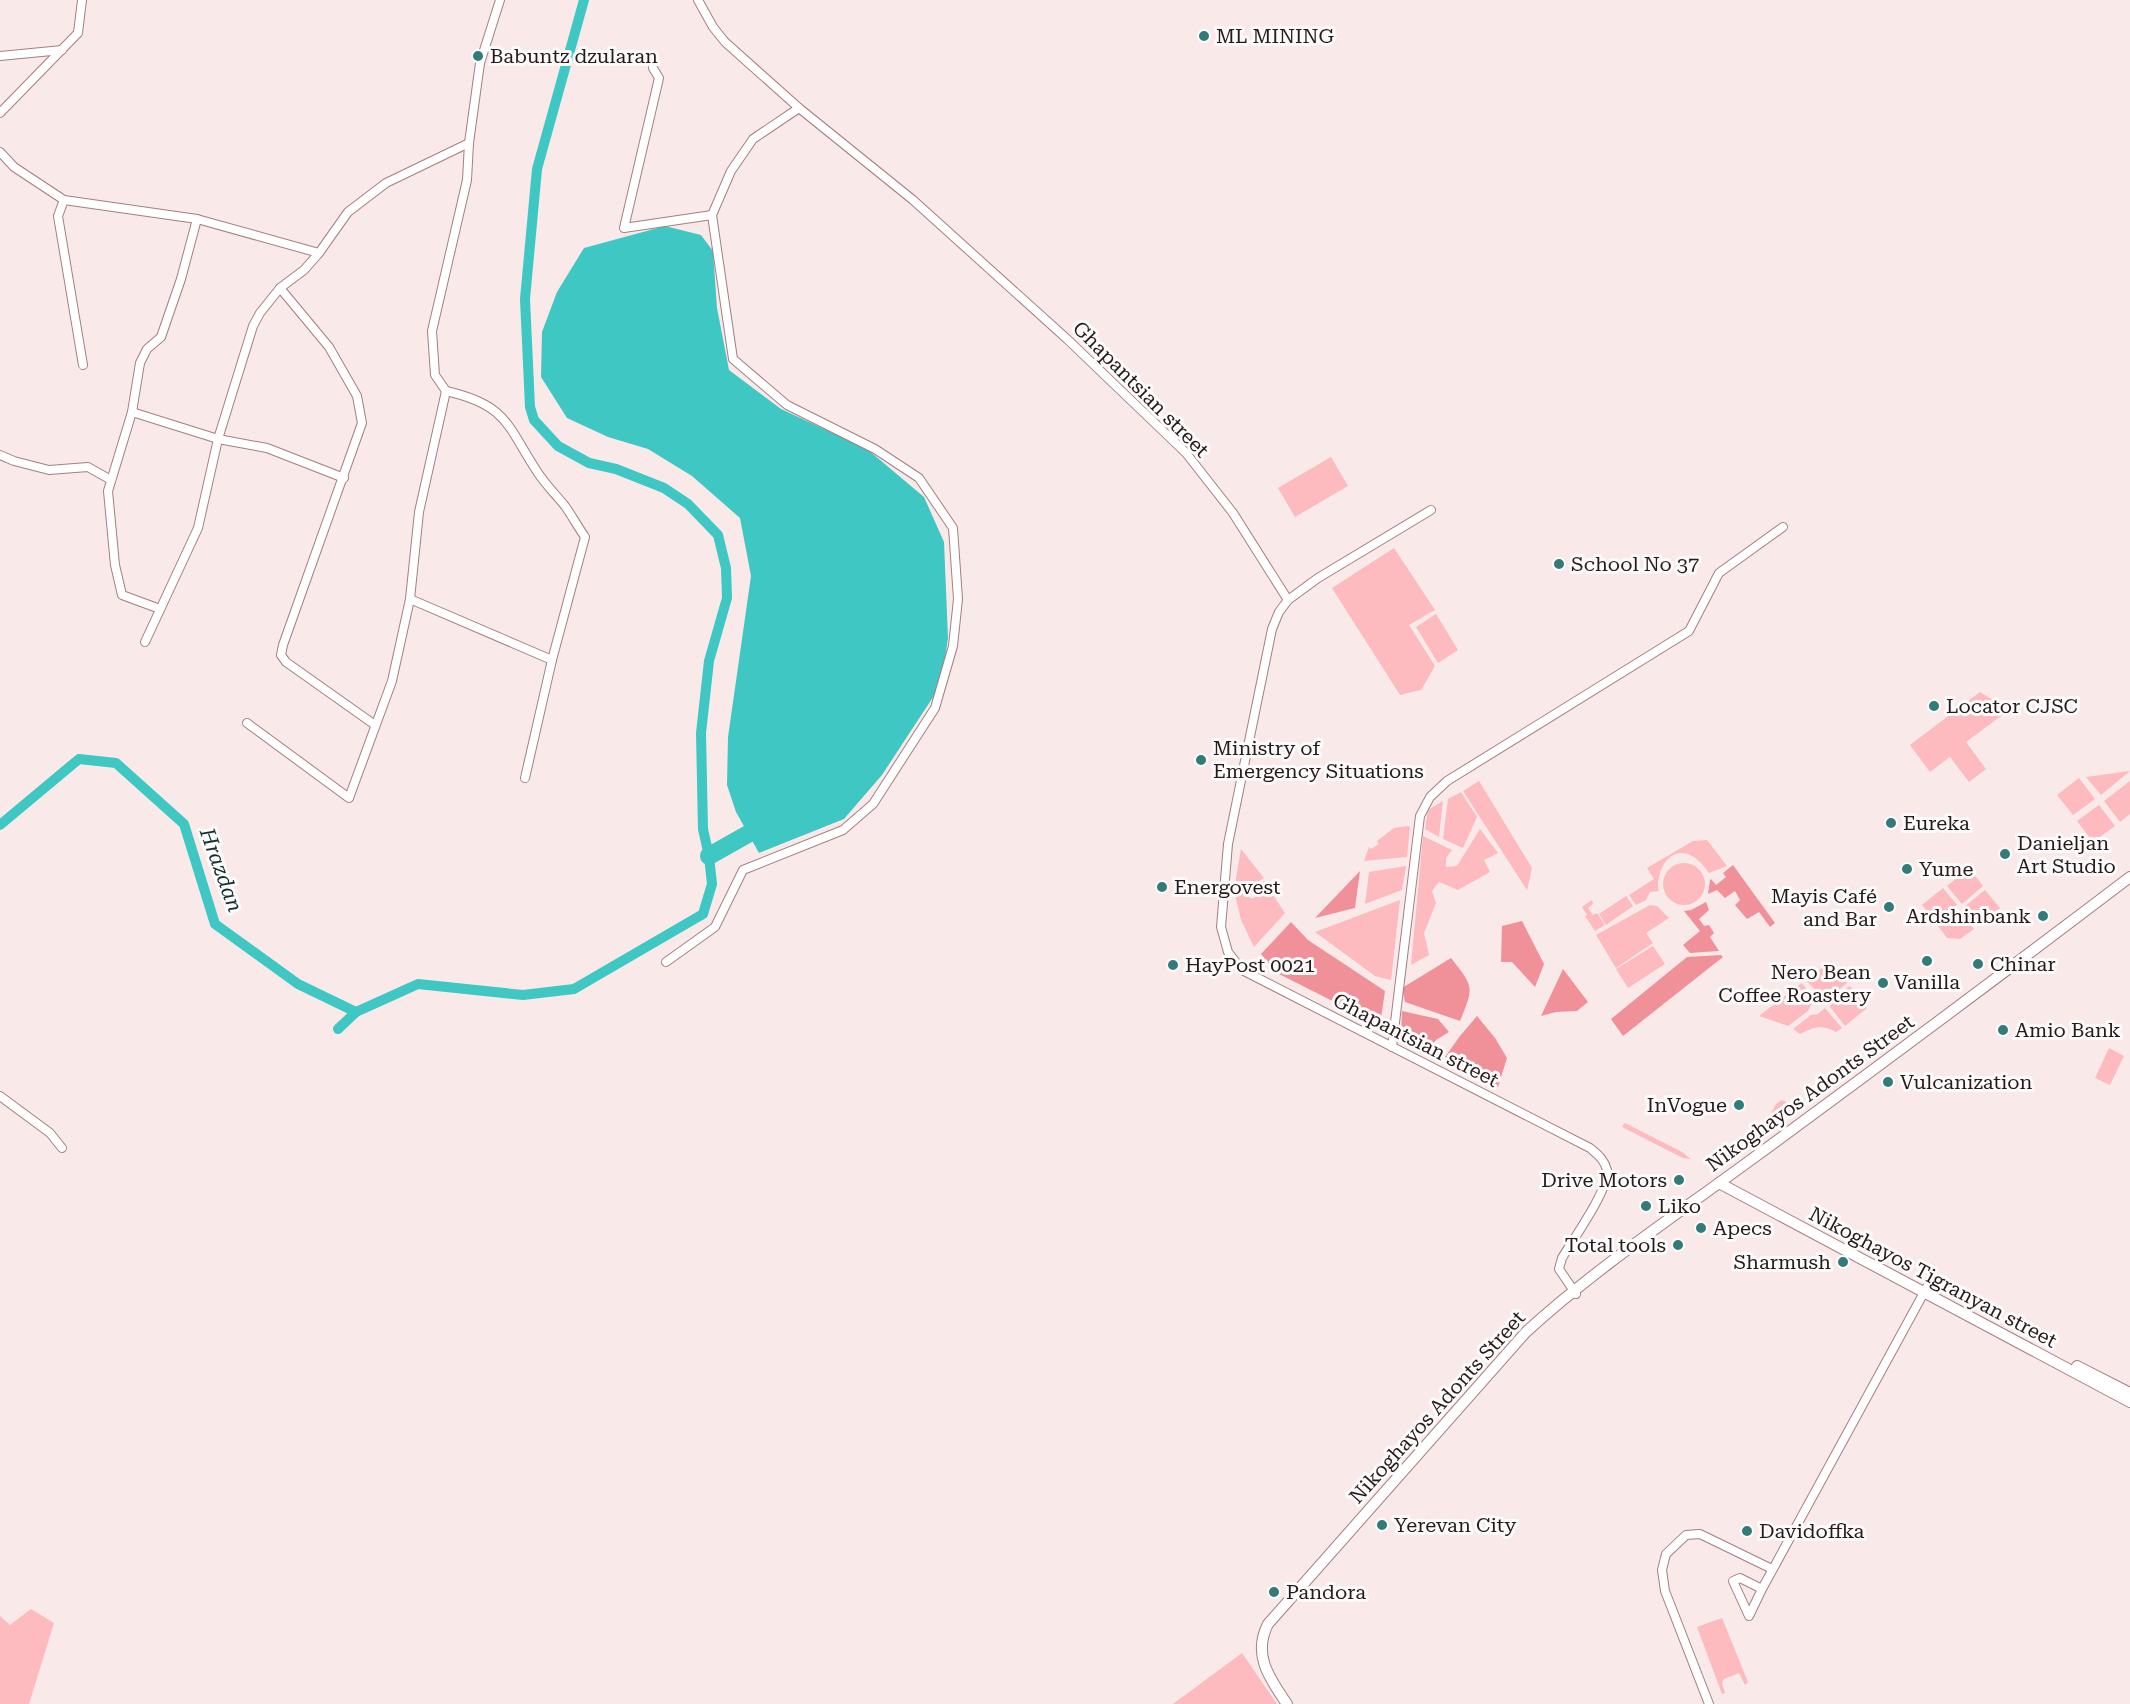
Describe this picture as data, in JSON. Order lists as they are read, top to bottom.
{
  "streets": {
    "street": ["Ghapantsian street", "Nikoghayos Adonts Street", "Nikoghayos Tigranyan street"]
  },
  "crossings": [
    ["Ghapantsian street", "Nikoghayos Adonts Street"],
    ["Nikoghayos Adonts Street", "Nikoghayos Tigranyan street"]
  ],
  "water": ["Hrazdan"],
  "places": [
    "ML MINING",
    "Babuntz dzularan",
    "School No 37",
    "Locator CJSC",
    "Ministry of Emergency Situations",
    "Eureka",
    "Danieljan Art Studio",
    "Yume",
    "Energovest",
    "Mayis Café and Bar",
    "Ardshinbank",
    "Vanilla",
    "Chinar",
    "HayPost 0021",
    "Nero Bean Coffee Roastery",
    "Amio Bank",
    "Vulcanization",
    "InVogue",
    "Drive Motors",
    "Liko",
    "Apecs",
    "Total tools",
    "Sharmush",
    "Yerevan City",
    "Davidoffka",
    "Pandora"
  ]
}
